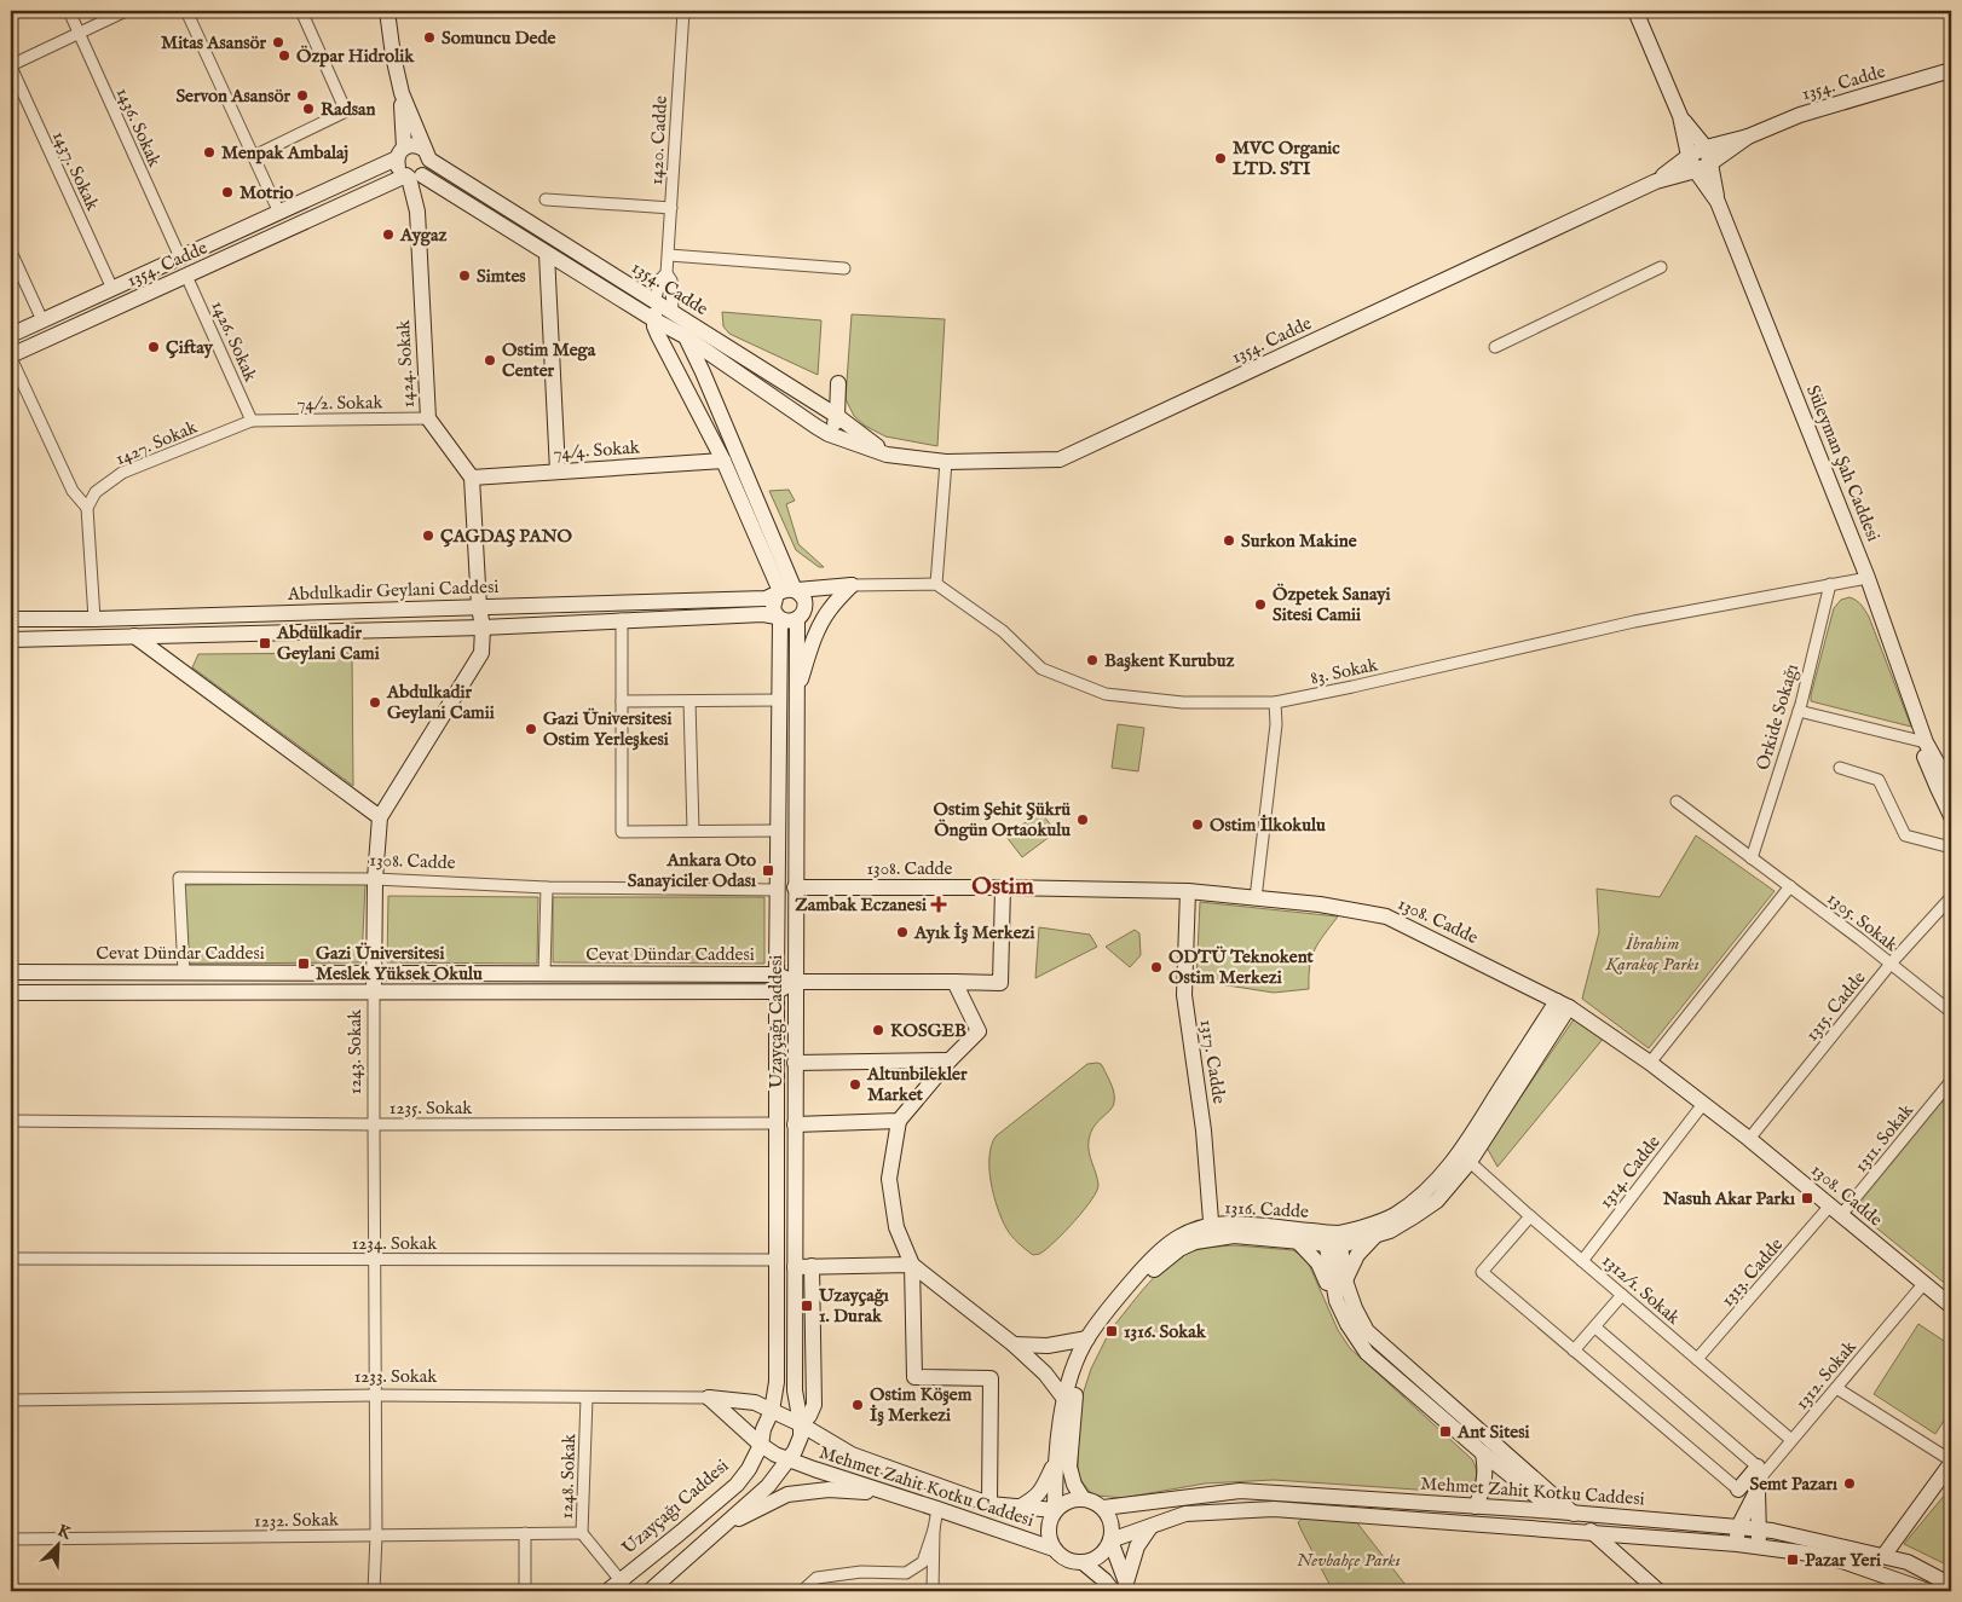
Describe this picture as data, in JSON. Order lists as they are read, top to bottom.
{
  "streets": {
    "main road": [
      "1354. Cadde",
      "1424. Sokak",
      "74/4. Sokak",
      "Süleyman Şah Caddesi",
      "Abdulkadir Geylani Caddesi",
      "1308. Cadde",
      "Cevat Dündar Caddesi",
      "Uzayçağı Caddesi",
      "1243. Sokak",
      "1317. Cadde",
      "1316. Cadde",
      "Mehmet Zahit Kotku Caddesi"
    ],
    "street": [
      "1436. Sokak",
      "1420. Cadde",
      "1437. Sokak",
      "1426. Sokak",
      "74/2. Sokak",
      "1427. Sokak",
      "83. Sokak",
      "Orkide Sokağı",
      "1305. Sokak",
      "1315. Cadde",
      "1235. Sokak",
      "1311. Sokak",
      "1314. Cadde",
      "1234. Sokak",
      "1313. Cadde",
      "1312/1. Sokak",
      "1312. Sokak",
      "1233. Sokak",
      "1248. Sokak",
      "1232. Sokak"
    ]
  },
  "crossings": [
    ["1354. Cadde", "1436. Sokak"],
    ["1354. Cadde", "1420. Cadde"],
    ["1354. Cadde", "1437. Sokak"],
    ["1354. Cadde", "1426. Sokak"],
    ["1354. Cadde", "1424. Sokak"],
    ["1426. Sokak", "74/2. Sokak"],
    ["1426. Sokak", "1427. Sokak"],
    ["1424. Sokak", "74/2. Sokak"],
    ["1424. Sokak", "74/4. Sokak"],
    ["74/2. Sokak", "1427. Sokak"],
    ["Süleyman Şah Caddesi", "83. Sokak"],
    ["Abdulkadir Geylani Caddesi", "Uzayçağı Caddesi"],
    ["83. Sokak", "Orkide Sokağı"],
    ["Orkide Sokağı", "1305. Sokak"],
    ["1308. Cadde", "Cevat Dündar Caddesi"],
    ["1308. Cadde", "1315. Cadde"],
    ["1308. Cadde", "Uzayçağı Caddesi"],
    ["1308. Cadde", "1243. Sokak"],
    ["1308. Cadde", "1317. Cadde"],
    ["1308. Cadde", "1311. Sokak"],
    ["1308. Cadde", "1314. Cadde"],
    ["1308. Cadde", "1316. Cadde"],
    ["1308. Cadde", "1313. Cadde"],
    ["1308. Cadde", "1312. Sokak"],
    ["1305. Sokak", "1315. Cadde"],
    ["Cevat Dündar Caddesi", "Uzayçağı Caddesi"],
    ["Cevat Dündar Caddesi", "1243. Sokak"],
    ["Uzayçağı Caddesi", "1235. Sokak"],
    ["Uzayçağı Caddesi", "1234. Sokak"],
    ["Uzayçağı Caddesi", "1248. Sokak"],
    ["Uzayçağı Caddesi", "Mehmet Zahit Kotku Caddesi"],
    ["1243. Sokak", "1235. Sokak"],
    ["1243. Sokak", "1234. Sokak"],
    ["1243. Sokak", "1233. Sokak"],
    ["1243. Sokak", "1232. Sokak"],
    ["1317. Cadde", "1316. Cadde"],
    ["1311. Sokak", "1313. Cadde"],
    ["1314. Cadde", "1312/1. Sokak"],
    ["1316. Cadde", "1312/1. Sokak"],
    ["1316. Cadde", "Mehmet Zahit Kotku Caddesi"],
    ["1313. Cadde", "1312/1. Sokak"],
    ["1312/1. Sokak", "1312. Sokak"],
    ["1233. Sokak", "1248. Sokak"],
    ["1233. Sokak", "Mehmet Zahit Kotku Caddesi"],
    ["1248. Sokak", "1232. Sokak"]
  ],
  "districts": ["Ostim"],
  "parks": ["İbrahim Karakoç Parkı", "Nevbahçe Parkı"],
  "places": {
    "other": [
      "Somuncu Dede",
      "Mitas Asansör",
      "Özpar Hidrolik",
      "Servon Asansör",
      "Radsan",
      "Menpak Ambalaj",
      "MVC Organic LTD. STI",
      "Motrio",
      "Aygaz",
      "Simtes",
      "Çiftay",
      "Ostim Mega Center",
      "ÇAGDAŞ PANO",
      "Surkon Makine",
      "Özpetek Sanayi Sitesi Camii",
      "Başkent Kurubuz",
      "Abdulkadir Geylani Camii",
      "Gazi Üniversitesi Ostim Yerleşkesi",
      "Ostim Şehit Şükrü Öngün Ortaokulu",
      "Ostim İlkokulu",
      "Ayık İş Merkezi",
      "ODTÜ Teknokent Ostim Merkezi",
      "KOSGEB",
      "Altunbilekler Market",
      "Ostim Köşem İş Merkezi",
      "Semt Pazarı"
    ],
    "transit": [
      "Abdülkadir Geylani Cami",
      "Ankara Oto Sanayiciler Odası",
      "Gazi Üniversitesi Meslek Yüksek Okulu",
      "Nasuh Akar Parkı",
      "Uzayçağı 1. Durak",
      "1316. Sokak",
      "Ant Sitesi",
      "Pazar Yeri"
    ],
    "health": ["Zambak Eczanesi"]
  },
  "north": "top right"
}
